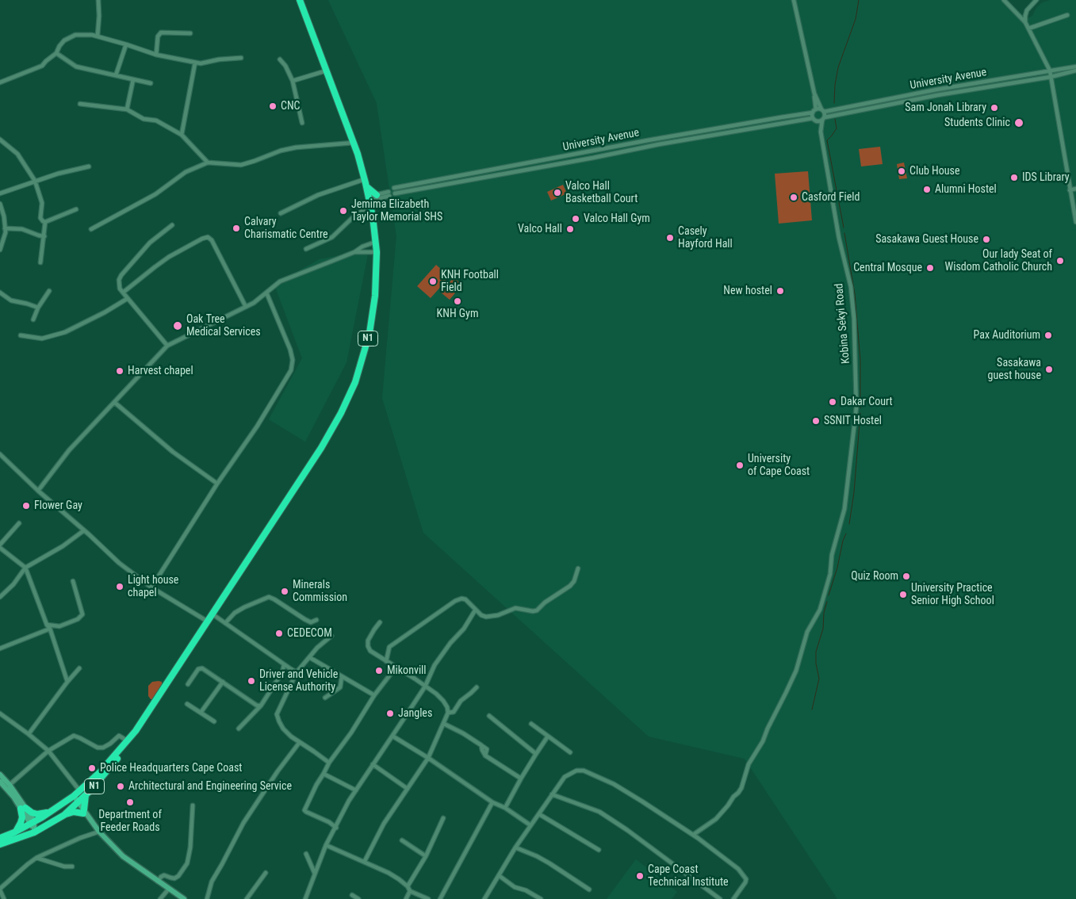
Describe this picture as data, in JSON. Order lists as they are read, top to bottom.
{
  "streets": {
    "highway": ["N1"],
    "street": ["University Avenue", "Kobina Sekyi Road"]
  },
  "crossings": [
    ["University Avenue", "Kobina Sekyi Road"]
  ],
  "places": [
    "CNC",
    "Sam Jonah Library",
    "Students Clinic",
    "Club House",
    "IDS Library",
    "Alumni Hostel",
    "Valco Hall Basketball Court",
    "Casford Field",
    "Jemima Elizabeth Taylor Memorial SHS",
    "Valco Hall Gym",
    "Calvary Charismatic Centre",
    "Valco Hall",
    "Casely Hayford Hall",
    "Sasakawa Guest House",
    "Our lady Seat of Wisdom Catholic Church",
    "Central Mosque",
    "KNH Football Field",
    "New hostel",
    "KNH Gym",
    "Oak Tree Medical Services",
    "Pax Auditorium",
    "Sasakawa guest house",
    "Harvest chapel",
    "Dakar Court",
    "SSNIT Hostel",
    "University of Cape Coast",
    "Flower Gay",
    "Quiz Room",
    "Light house chapel",
    "Minerals Commission",
    "University Practice Senior High School",
    "CEDECOM",
    "Mikonvill",
    "Driver and Vehicle License Authority",
    "Jangles",
    "Police Headquarters Cape Coast",
    "Architectural and Engineering Service",
    "Department of Feeder Roads",
    "Cape Coast Technical Institute"
  ]
}
